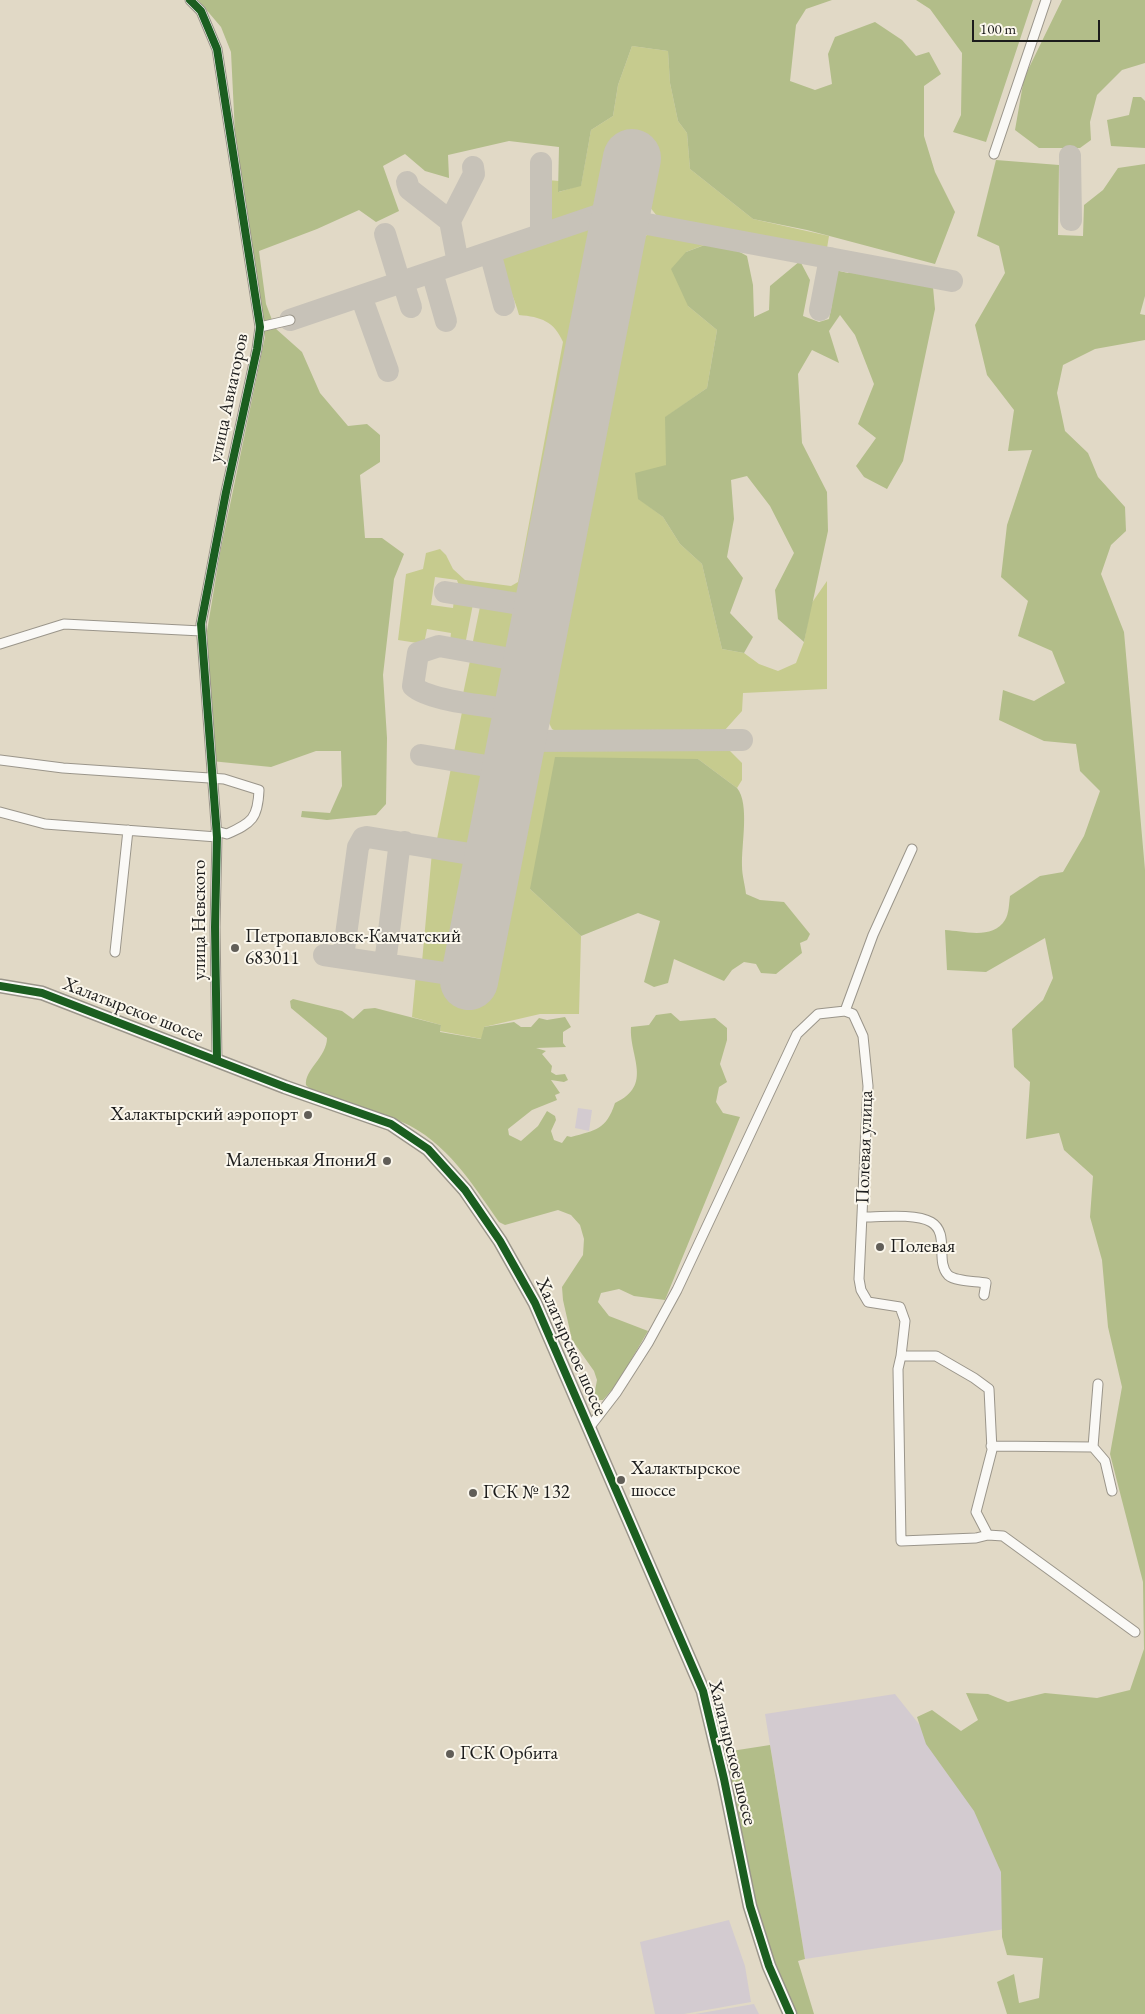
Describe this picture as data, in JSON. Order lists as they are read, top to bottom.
{
  "streets": {
    "street": [
      "улица Авиаторов",
      "улица Невского",
      "Халатырское шоссе",
      "Полевая улица"
    ]
  },
  "crossings": [
    ["улица Авиаторов", "улица Невского"],
    ["улица Невского", "Халатырское шоссе"]
  ],
  "places": [
    "Петропавловск-Камчатский 683011",
    "Халактырский аэропорт",
    "Маленькая ЯпониЯ",
    "Полевая",
    "Халактырское шоссе",
    "ГСК № 132",
    "ГСК Орбита"
  ],
  "scale_bar": "100 m"
}
